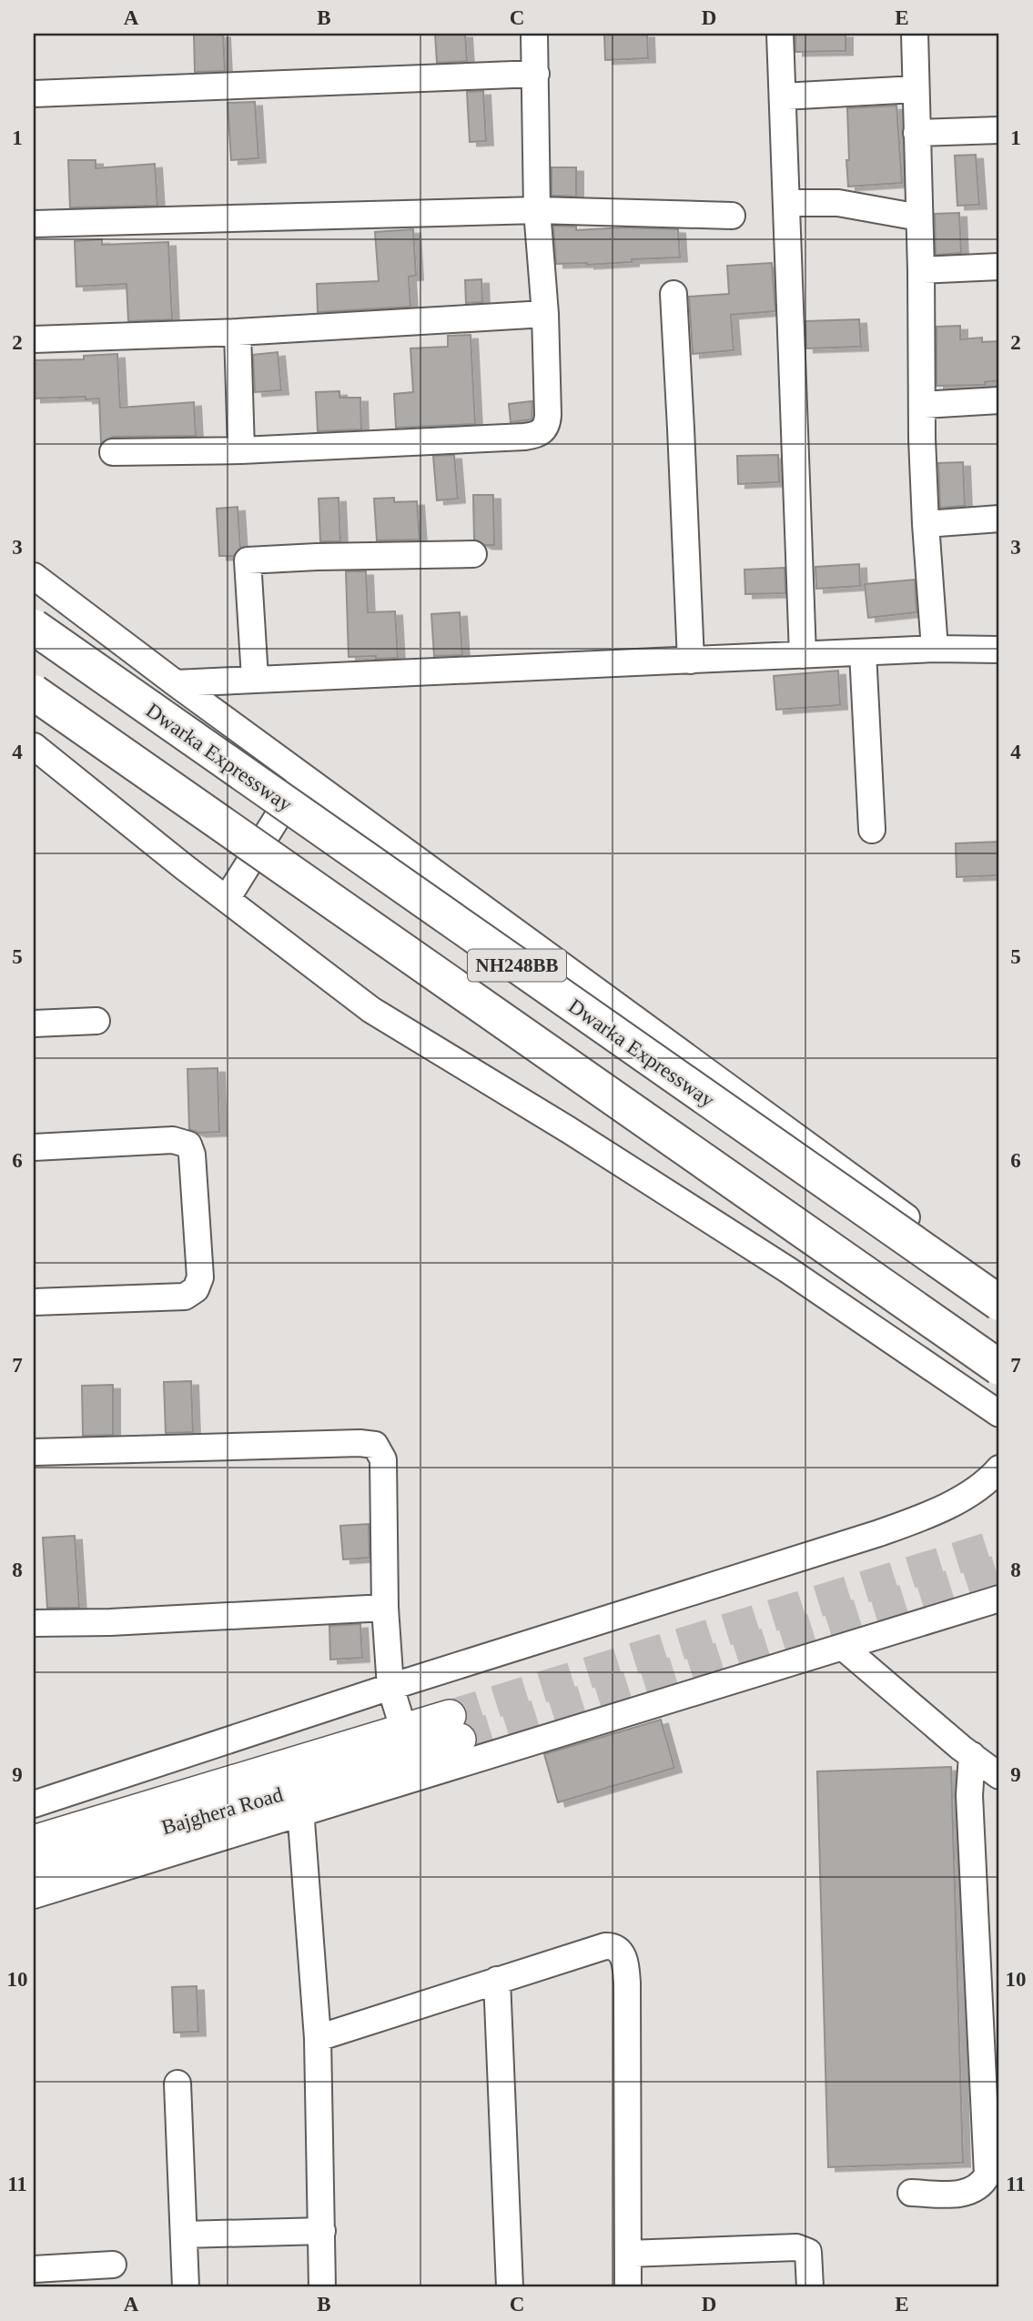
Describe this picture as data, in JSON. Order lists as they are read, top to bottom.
{
  "streets": {
    "highway": ["Dwarka Expressway", "NH248BB"],
    "main road": ["Bajghera Road"]
  },
  "grid": {
    "columns": [
      "A",
      "B",
      "C",
      "D",
      "E"
    ],
    "rows": [
      "1",
      "2",
      "3",
      "4",
      "5",
      "6",
      "7",
      "8",
      "9",
      "10",
      "11"
    ]
  }
}
